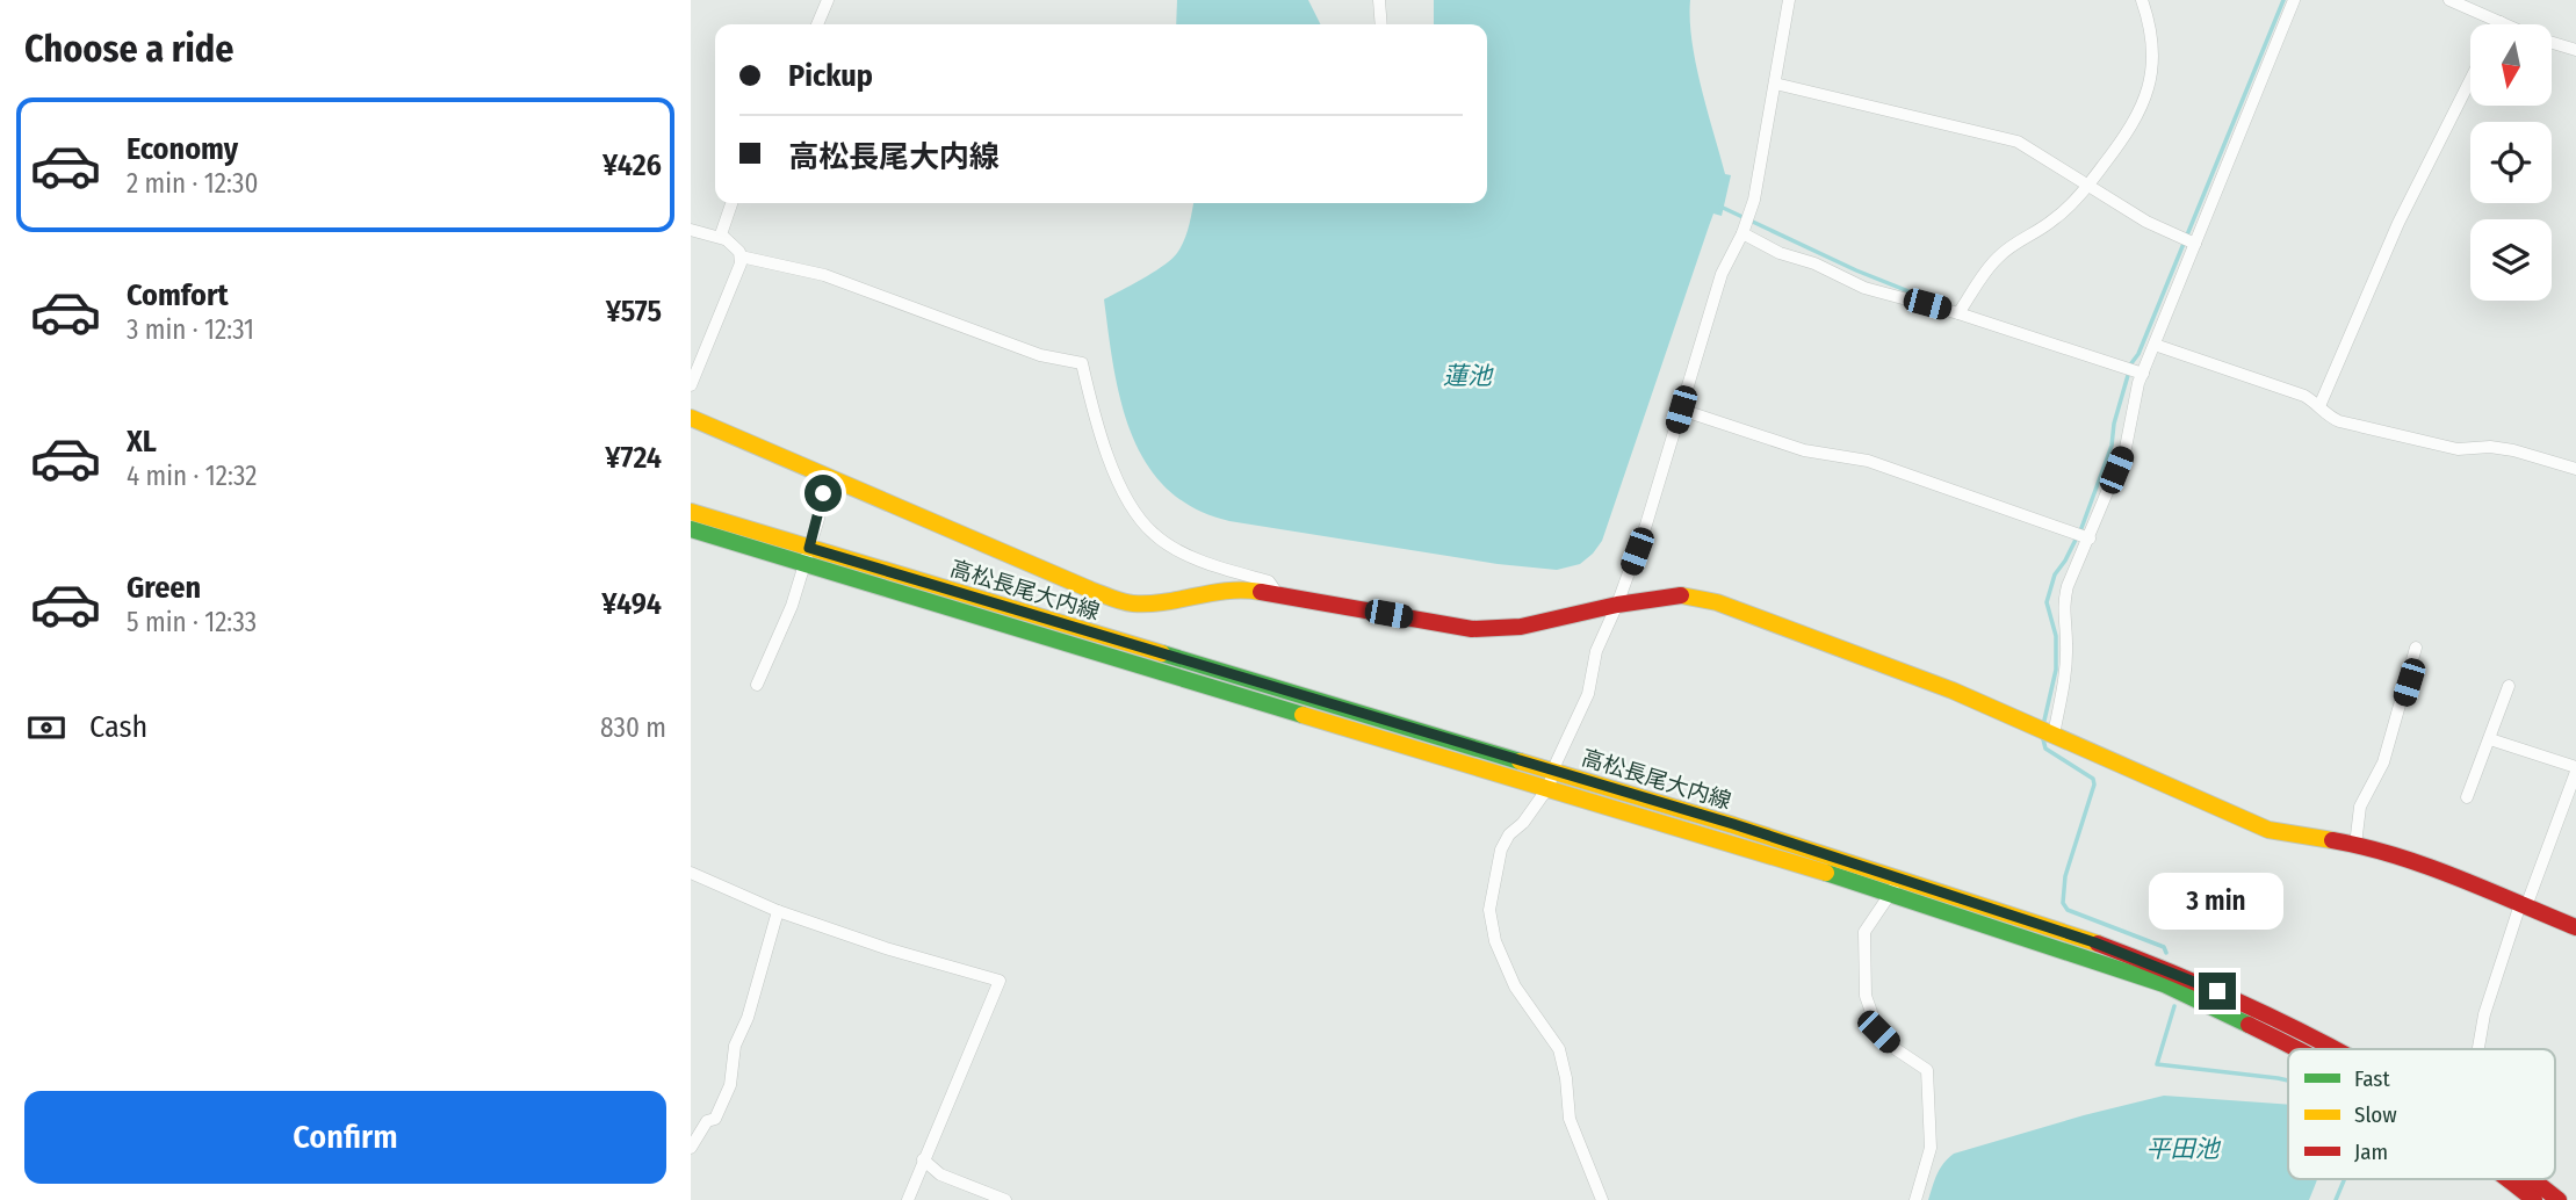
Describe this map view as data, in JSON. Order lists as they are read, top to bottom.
{
  "streets": {
    "main road": ["高松長尾大内線"]
  },
  "water": ["蓮池", "平田池"],
  "legend": ["Fast", "Slow", "Jam"],
  "north": "bottom",
  "page": {
    "heading": "Choose a ride",
    "banner": ["Pickup", "高松長尾大内線"],
    "list": [
      {
        "name": "Economy",
        "note": "2 min · 12:30",
        "value": "¥426"
      },
      {
        "name": "Comfort",
        "note": "3 min · 12:31",
        "value": "¥575"
      },
      {
        "name": "XL",
        "note": "4 min · 12:32",
        "value": "¥724"
      },
      {
        "name": "Green",
        "note": "5 min · 12:33",
        "value": "¥494"
      }
    ],
    "pay": ["Cash", "830 m"],
    "bubble": "3 min",
    "buttons": "Confirm"
  }
}
